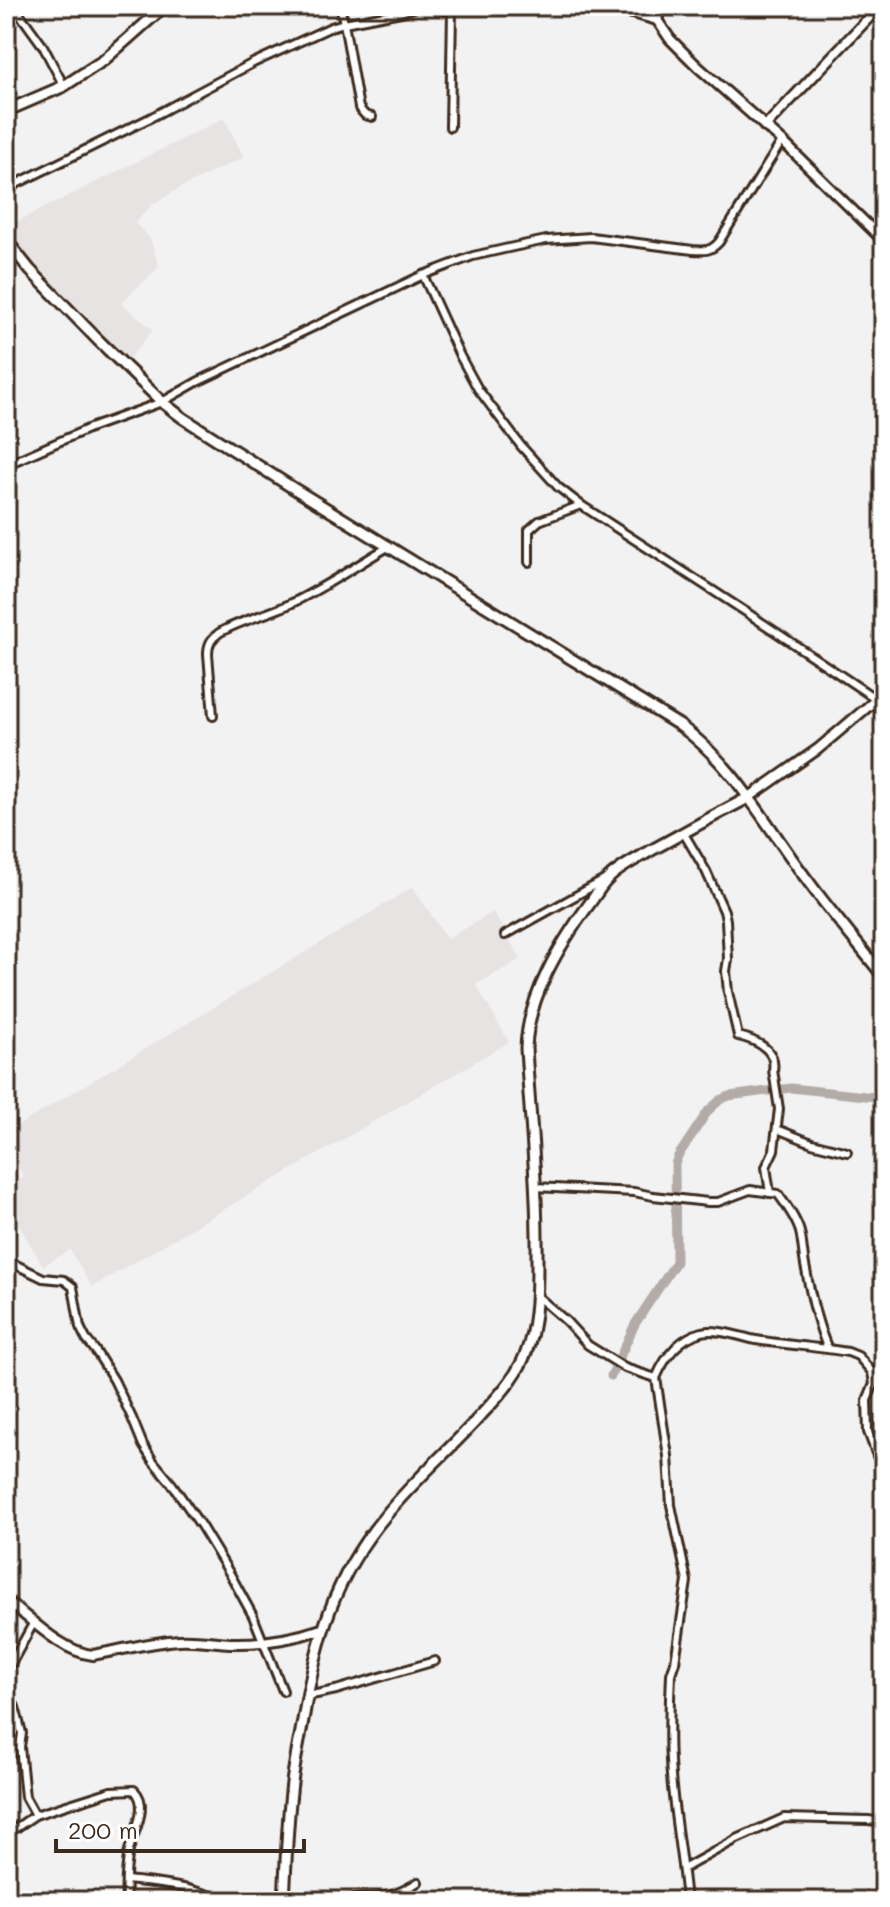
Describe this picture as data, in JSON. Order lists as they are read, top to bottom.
{
  "scale_bar": "200 m"
}
